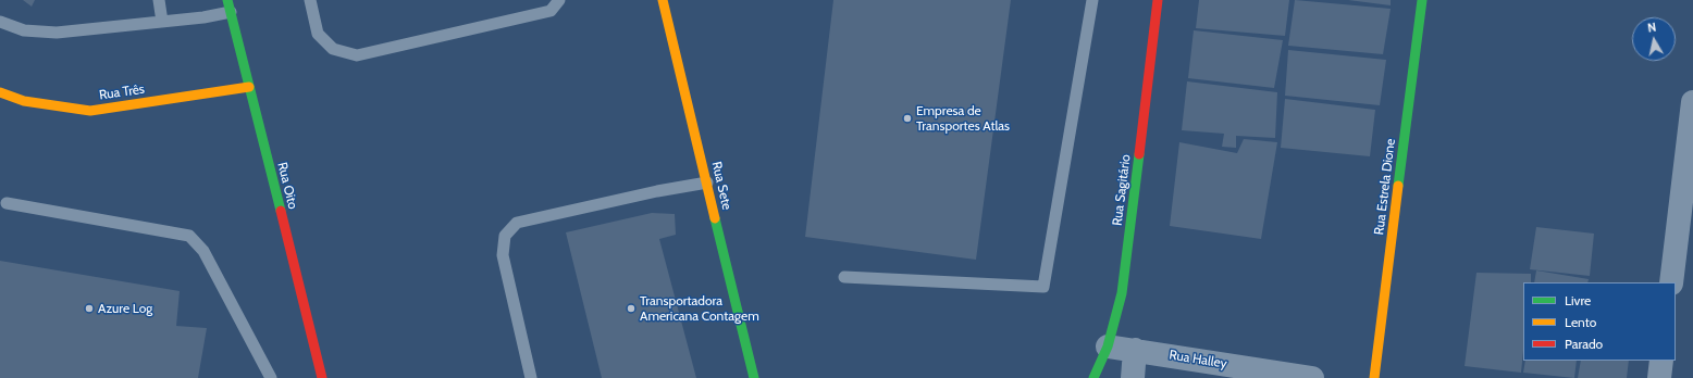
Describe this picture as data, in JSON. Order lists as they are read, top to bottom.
{
  "streets": {
    "street": [
      "Rua Três",
      "Rua Oito",
      "Rua Sete",
      "Rua Estrela Dione",
      "Rua Sagitário",
      "Rua Halley"
    ]
  },
  "crossings": [
    ["Rua Três", "Rua Oito"],
    ["Rua Sagitário", "Rua Halley"]
  ],
  "places": ["Empresa de Transportes Atlas", "Azure Log", "Transportadora Americana Contagem"],
  "legend": ["Livre", "Lento", "Parado"],
  "north": "top"
}
